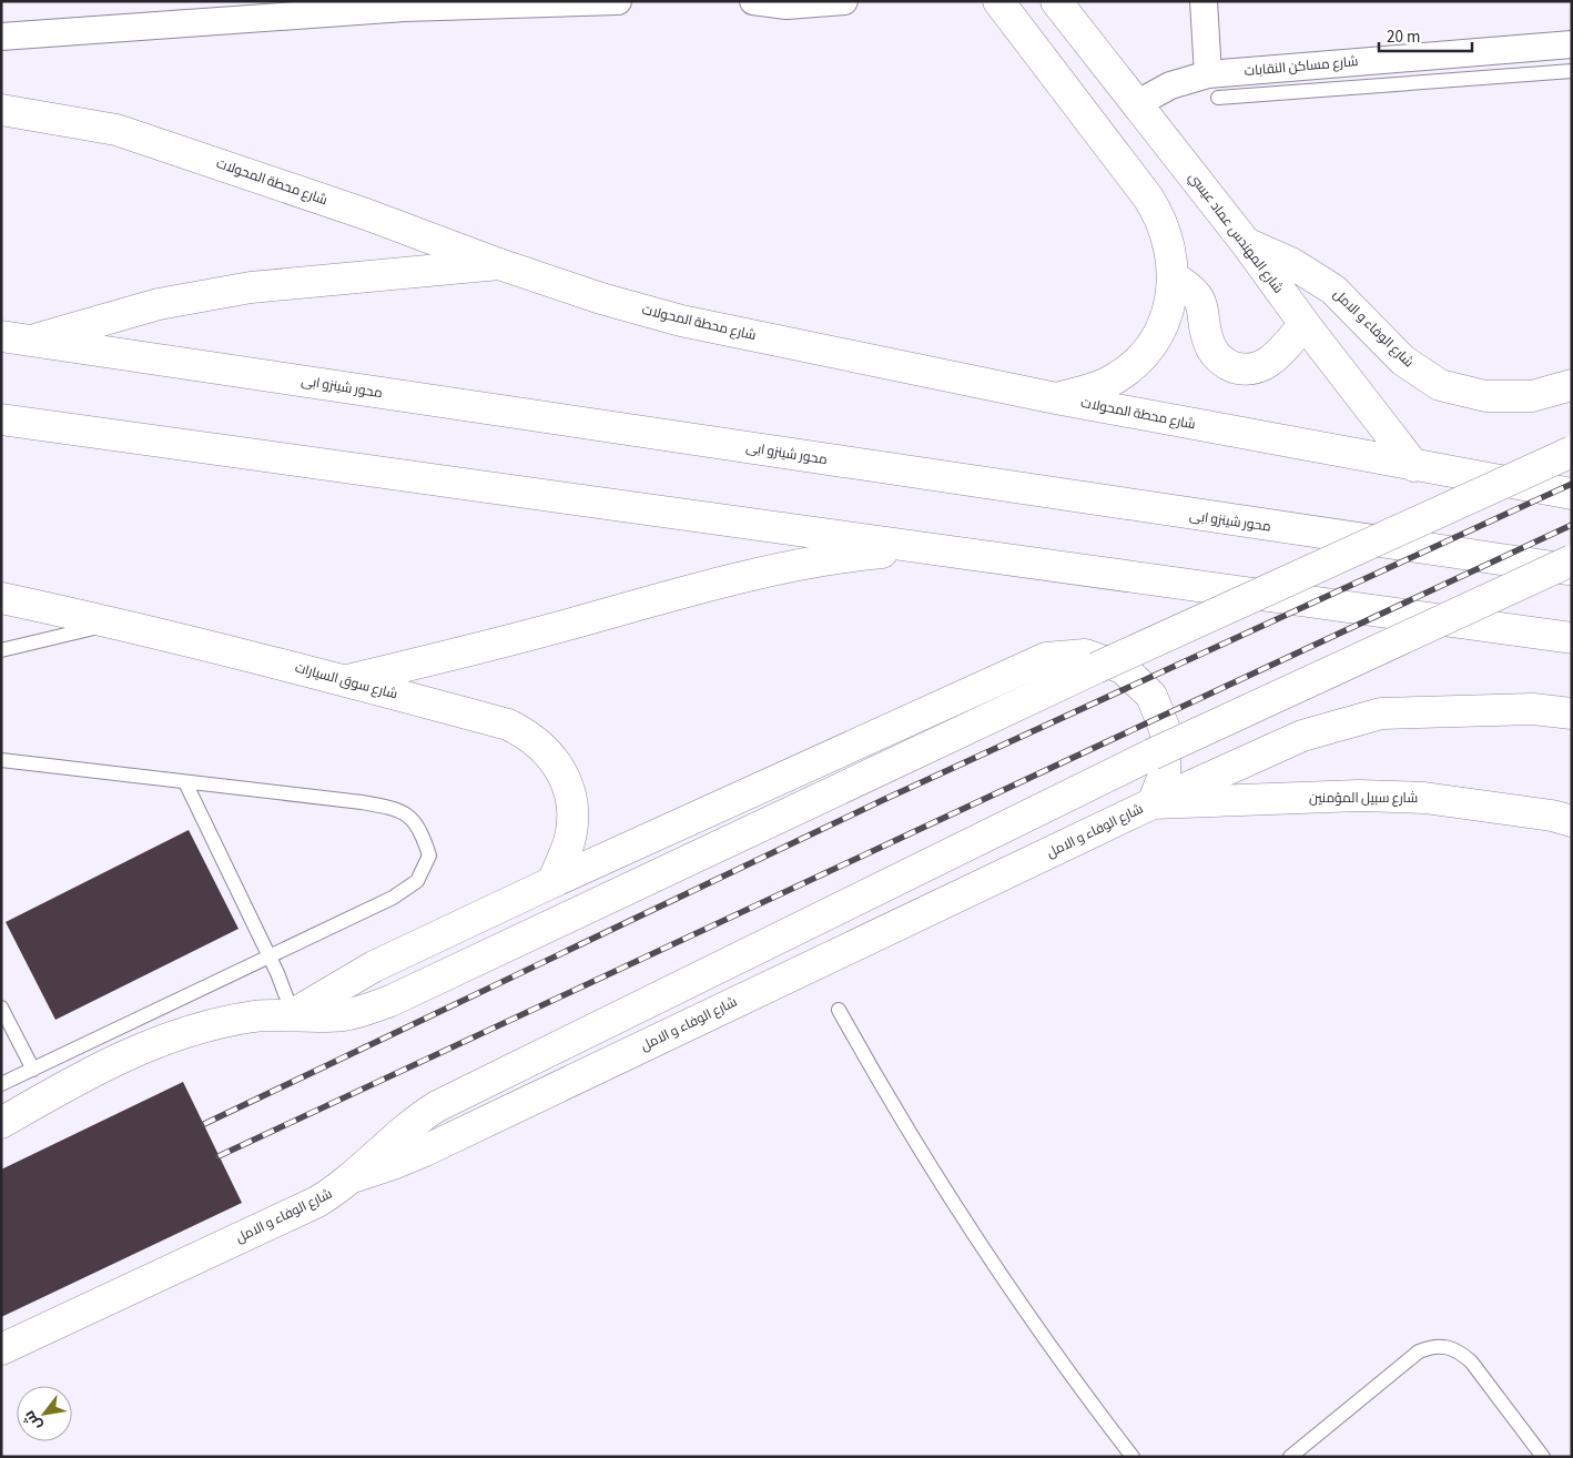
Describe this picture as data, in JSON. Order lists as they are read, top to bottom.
{
  "streets": {
    "main road": [
      "شارع محطة المحولات",
      "شارع المهندس عماد عيسي",
      "شارع الوفاء و الامل",
      "محور شينزو ابى",
      "شارع سوق السيارات",
      "شارع سبيل المؤمنين"
    ],
    "street": ["شارع مساكن النقابات"]
  },
  "crossings": [
    ["شارع مساكن النقابات", "شارع المهندس عماد عيسي"],
    ["شارع محطة المحولات", "شارع المهندس عماد عيسي"],
    ["شارع المهندس عماد عيسي", "شارع الوفاء و الامل"],
    ["شارع الوفاء و الامل", "شارع سوق السيارات"],
    ["شارع الوفاء و الامل", "شارع سبيل المؤمنين"]
  ],
  "scale_bar": "20 m",
  "north": "bottom left"
}
